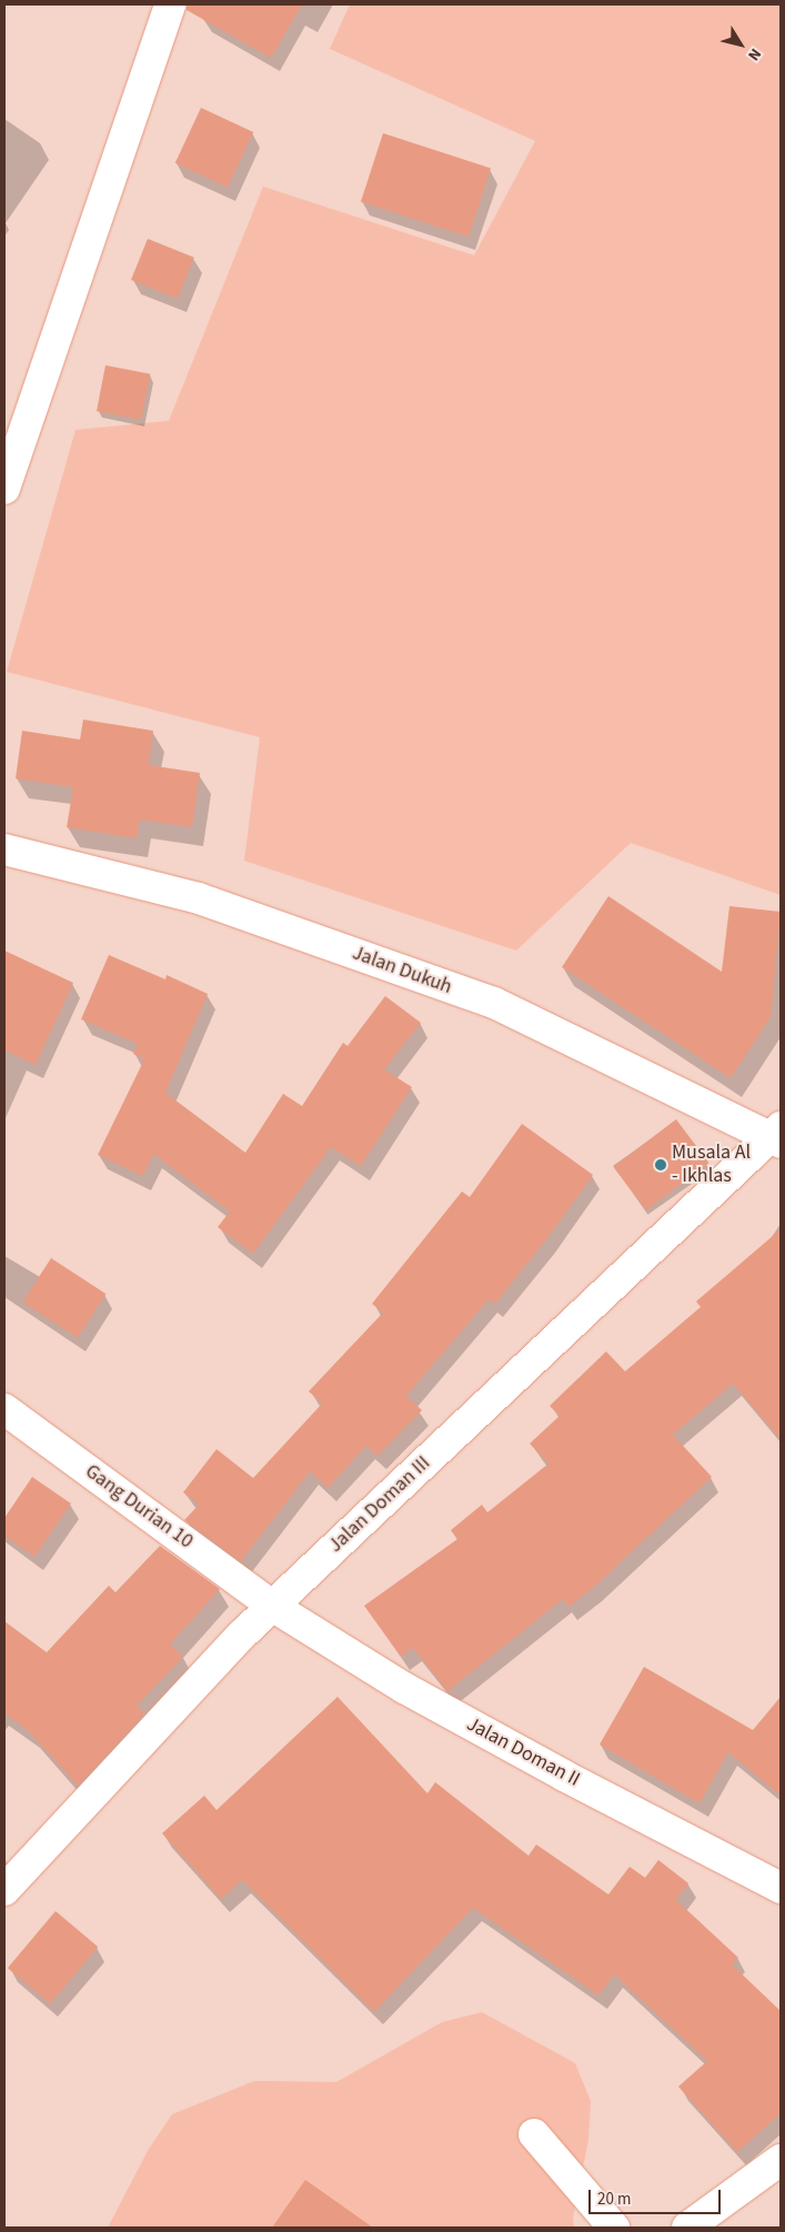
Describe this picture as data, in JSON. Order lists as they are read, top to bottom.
{
  "streets": {
    "street": [
      "Jalan Dukuh",
      "Jalan Doman III",
      "Gang Durian 10",
      "Jalan Doman II"
    ]
  },
  "crossings": [
    ["Jalan Dukuh", "Jalan Doman III"],
    ["Jalan Doman III", "Gang Durian 10"],
    ["Jalan Doman III", "Jalan Doman II"],
    ["Gang Durian 10", "Jalan Doman II"]
  ],
  "places": ["Musala Al - Ikhlas"],
  "scale_bar": "20 m",
  "north": "bottom right"
}
